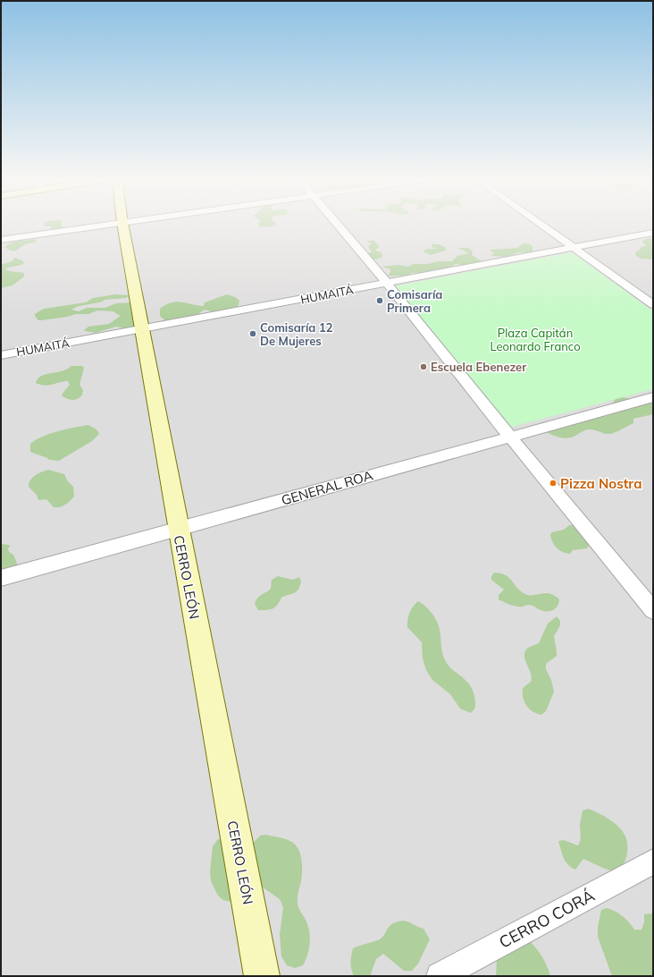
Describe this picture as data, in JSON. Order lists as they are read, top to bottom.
{
  "streets": {
    "street": [
      "HUMAITÁ",
      "GENERAL ROA",
      "CERRO LEÓN",
      "CERRO CORÁ"
    ]
  },
  "crossings": [
    ["HUMAITÁ", "CERRO LEÓN"],
    ["GENERAL ROA", "CERRO LEÓN"]
  ],
  "parks": ["Plaza Capitán Leonardo Franco"],
  "places": [
    "Comisaría Primera",
    "Comisaría 12 De Mujeres",
    "Escuela Ebenezer",
    "Pizza Nostra"
  ]
}
